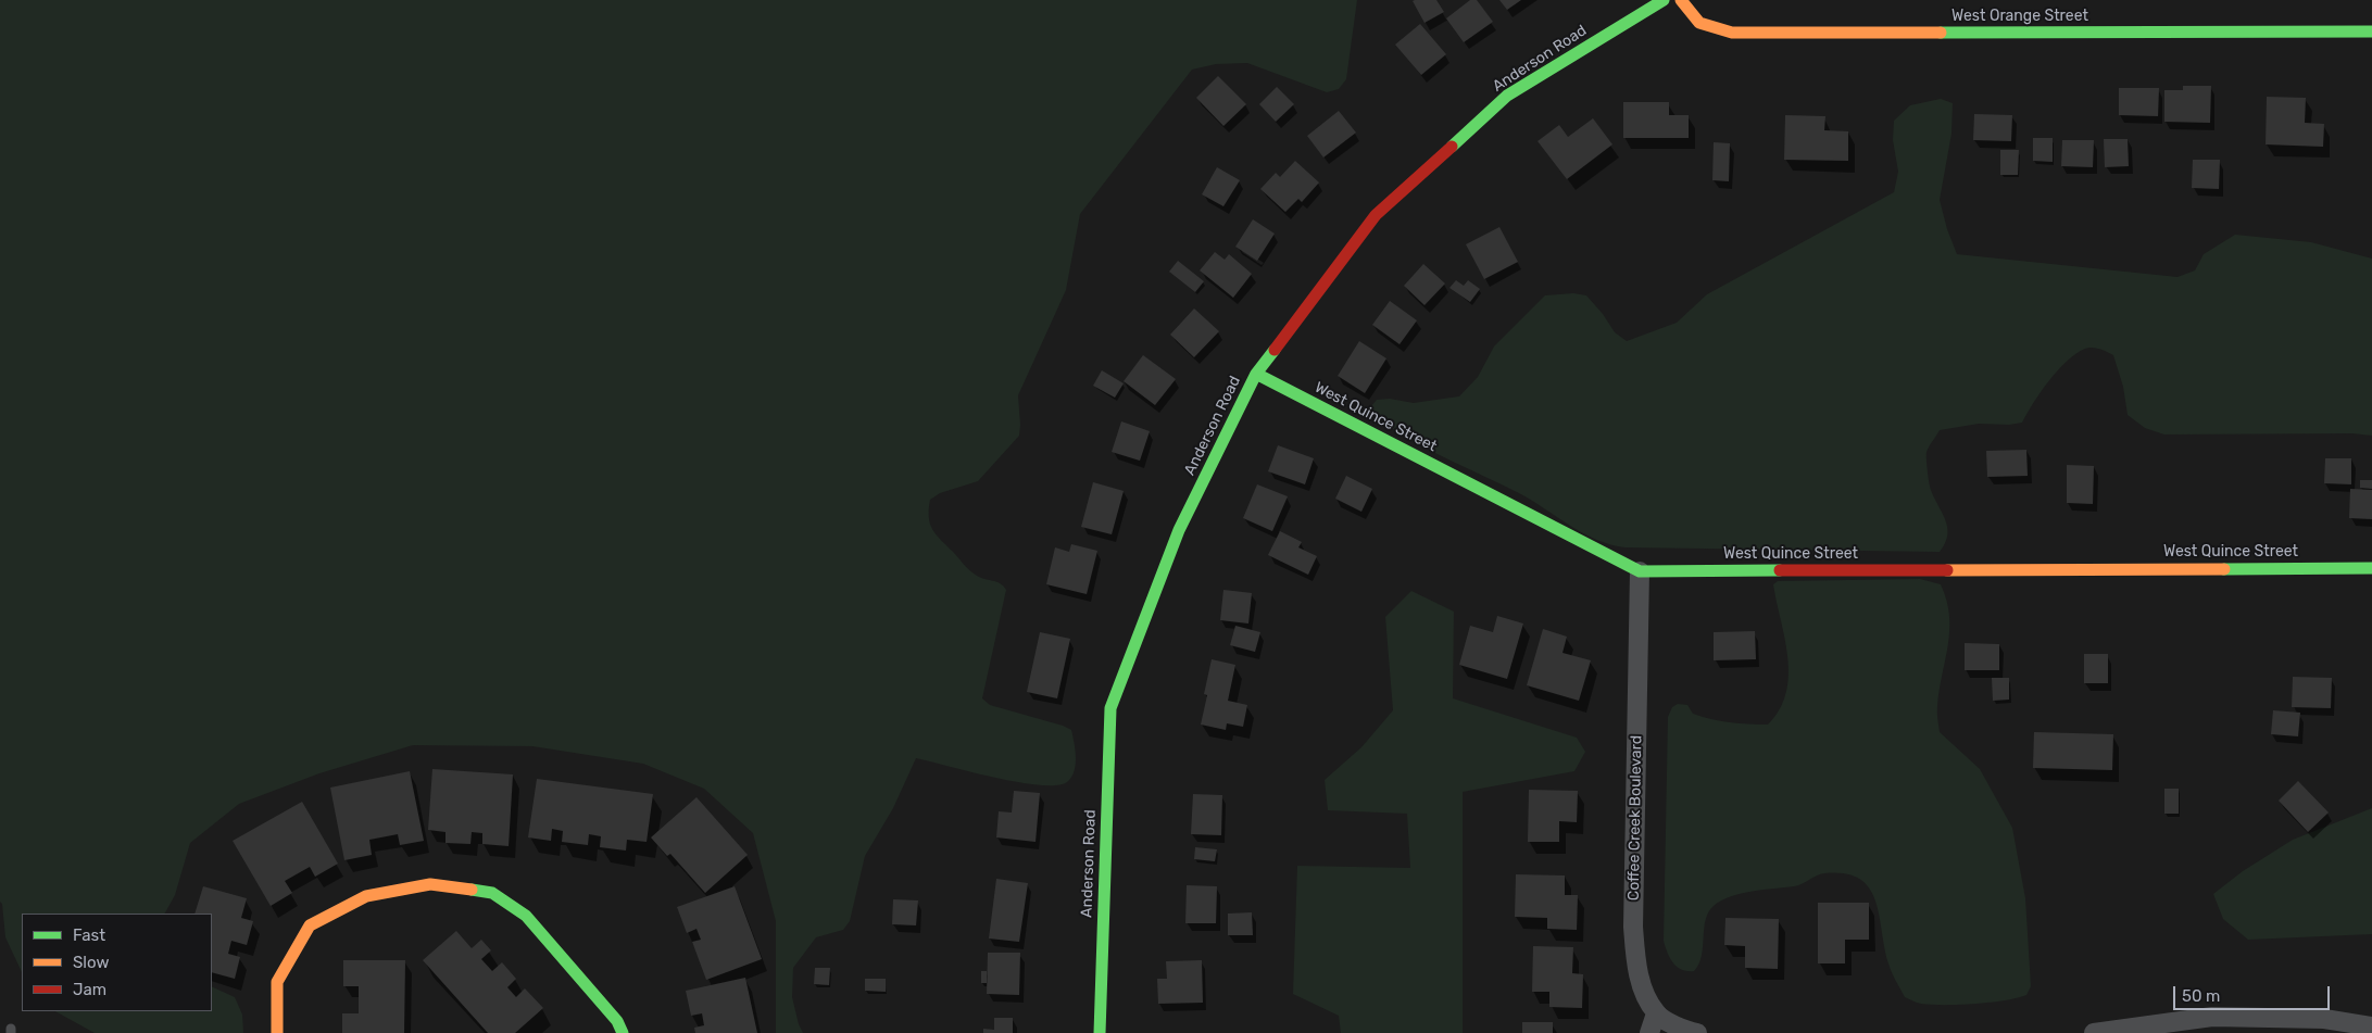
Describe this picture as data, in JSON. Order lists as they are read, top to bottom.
{
  "streets": {
    "street": [
      "West Orange Street",
      "Anderson Road",
      "West Quince Street",
      "Coffee Creek Boulevard"
    ]
  },
  "crossings": [
    ["Anderson Road", "West Quince Street"],
    ["West Quince Street", "Coffee Creek Boulevard"]
  ],
  "legend": ["Fast", "Slow", "Jam"],
  "scale_bar": "50 m"
}
